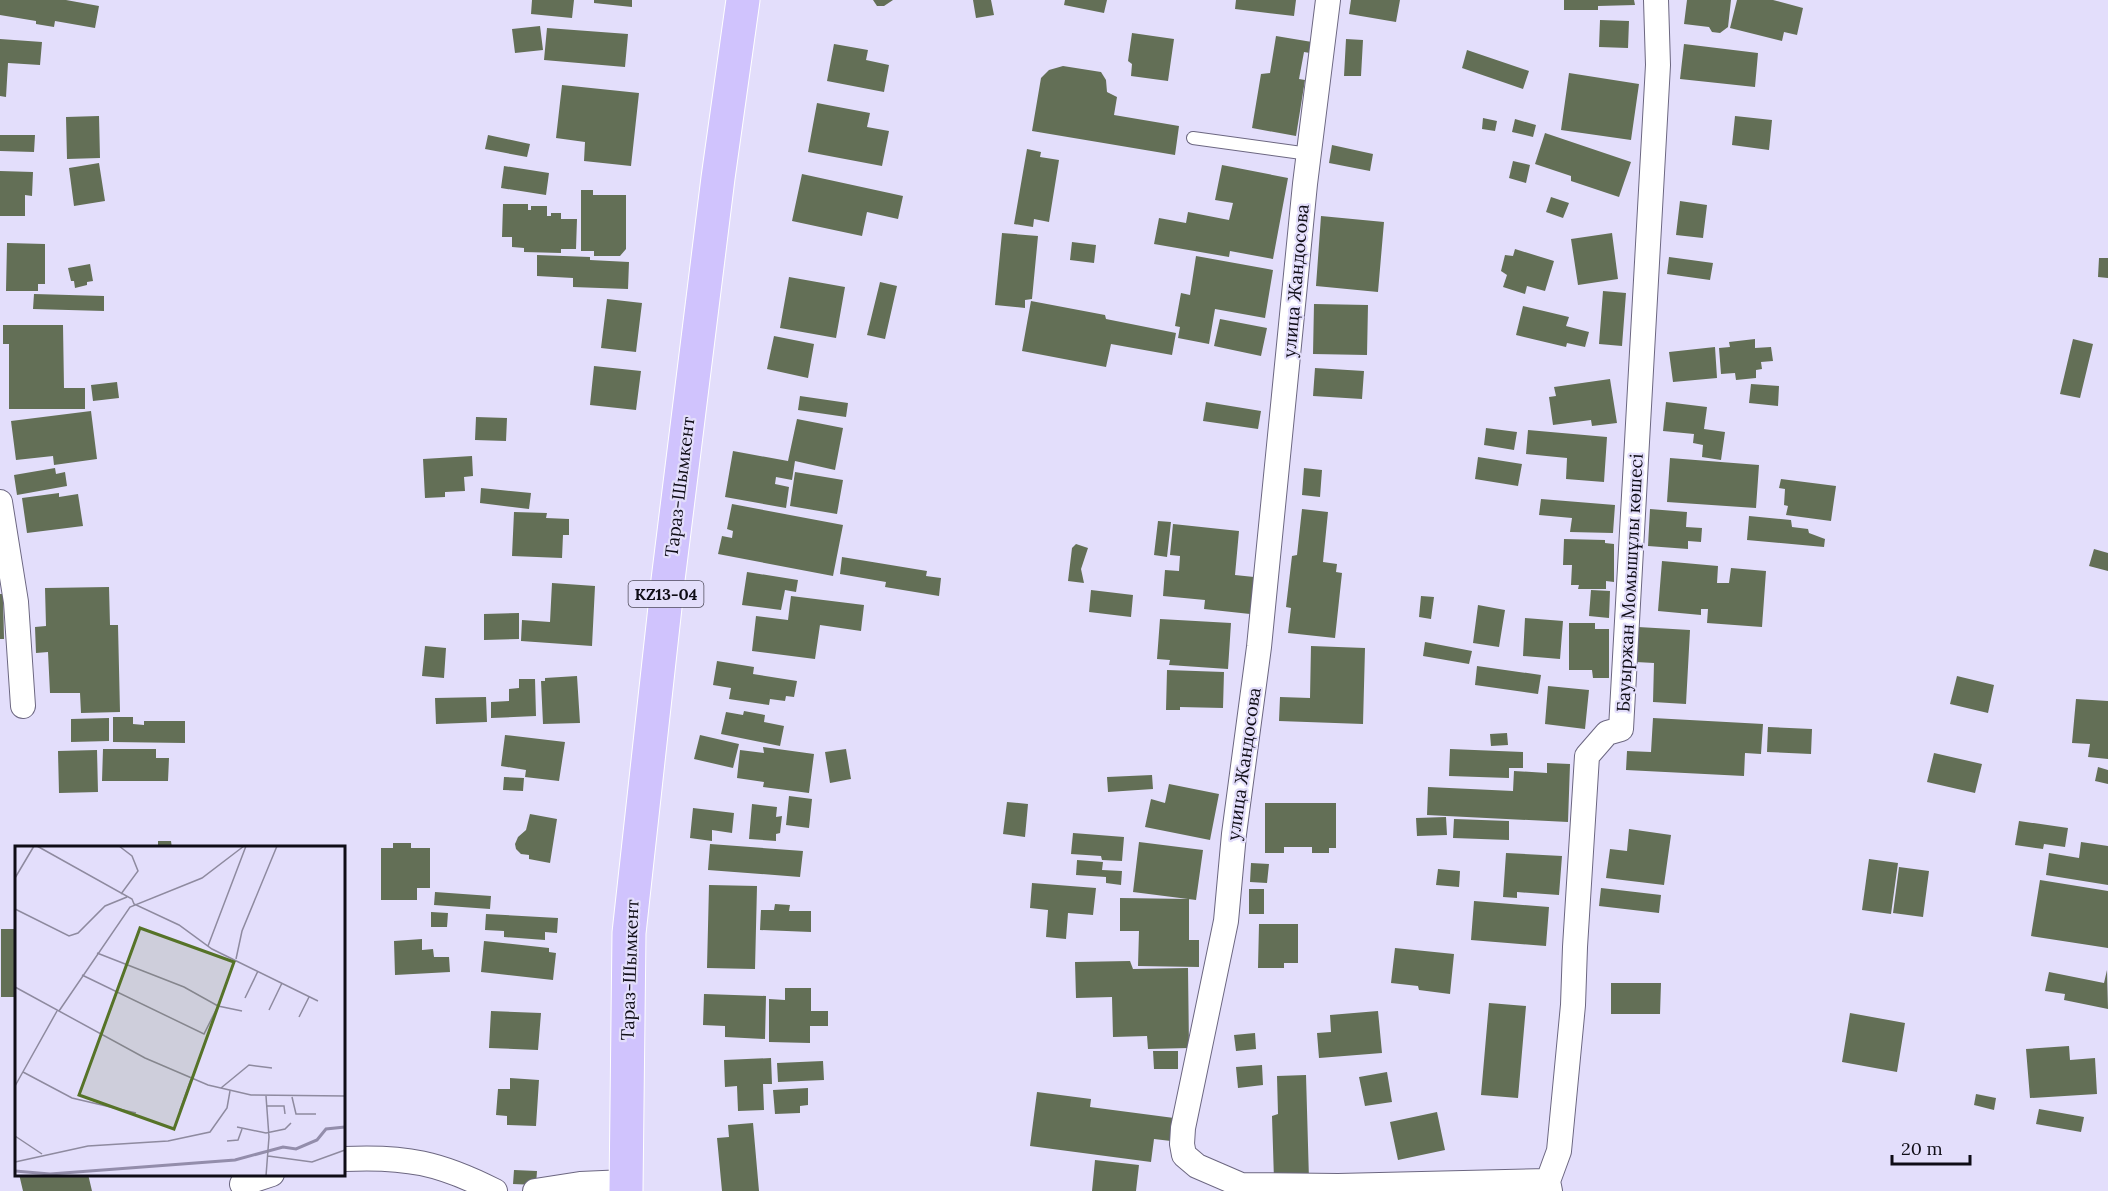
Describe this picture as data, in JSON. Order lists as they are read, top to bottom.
{
  "streets": {
    "main road": ["Тараз-Шымкент", "KZ13-04"],
    "street": ["улица Жандосова", "Бауыржан Момышұлы көшесі"]
  },
  "crossings": [
    ["улица Жандосова", "Бауыржан Момышұлы көшесі"]
  ],
  "scale_bar": "20 m"
}
